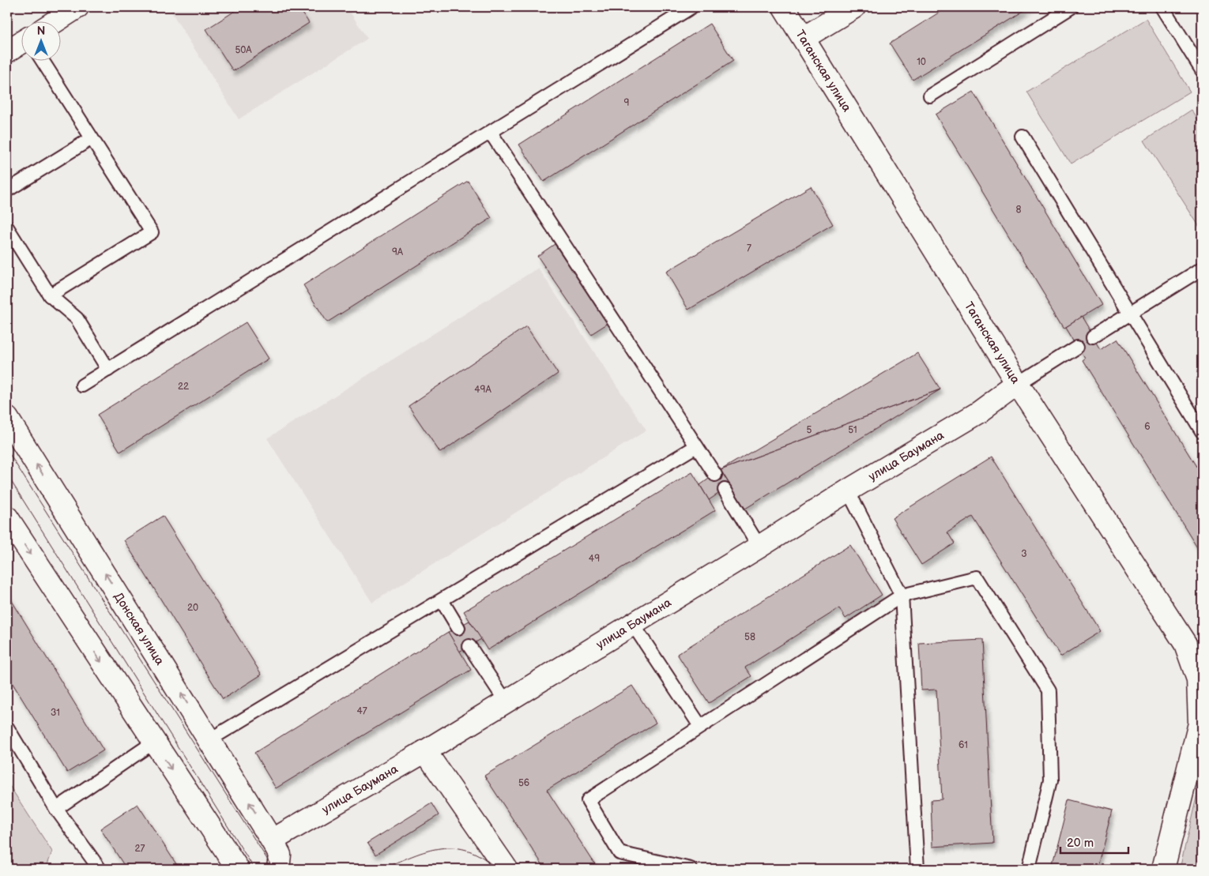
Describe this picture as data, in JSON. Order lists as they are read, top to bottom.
{
  "streets": {
    "street": ["Таганская улица", "улица Баумана", "Донская улица"]
  },
  "crossings": [
    ["Таганская улица", "улица Баумана"],
    ["улица Баумана", "Донская улица"]
  ],
  "house_numbers": [
    "50А",
    "10",
    "9",
    "8",
    "7",
    "9А",
    "22",
    "49А",
    "6",
    "5",
    "51",
    "3",
    "49",
    "20",
    "58",
    "47",
    "31",
    "61",
    "56",
    "27"
  ],
  "scale_bar": "20 m",
  "north": "top"
}
